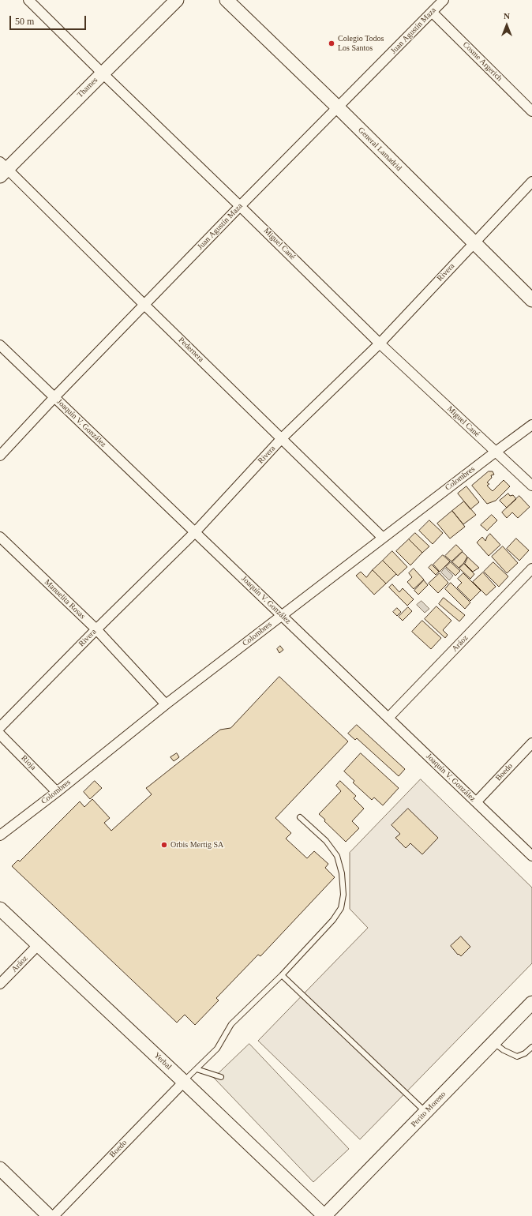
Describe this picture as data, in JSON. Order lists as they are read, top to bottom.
{
  "streets": {
    "street": [
      "Juan Agustín Maza",
      "Cosme Argerich",
      "Thames",
      "General Lamadrid",
      "Miguel Cané",
      "Rivera",
      "Pedernera",
      "Joaquín V. González",
      "Colombres",
      "Manuelita Rosas",
      "Aráoz",
      "Rioja",
      "Boedo",
      "Yerbal",
      "Perito Moreno"
    ]
  },
  "crossings": [
    ["Juan Agustín Maza", "Cosme Argerich"],
    ["Juan Agustín Maza", "General Lamadrid"],
    ["Juan Agustín Maza", "Miguel Cané"],
    ["Juan Agustín Maza", "Pedernera"],
    ["Juan Agustín Maza", "Joaquín V. González"],
    ["Thames", "Miguel Cané"],
    ["Thames", "Pedernera"],
    ["General Lamadrid", "Rivera"],
    ["Miguel Cané", "Rivera"],
    ["Miguel Cané", "Colombres"],
    ["Rivera", "Pedernera"],
    ["Rivera", "Joaquín V. González"],
    ["Rivera", "Manuelita Rosas"],
    ["Pedernera", "Colombres"],
    ["Joaquín V. González", "Colombres"],
    ["Joaquín V. González", "Aráoz"],
    ["Joaquín V. González", "Boedo"],
    ["Colombres", "Manuelita Rosas"],
    ["Colombres", "Rioja"],
    ["Aráoz", "Yerbal"],
    ["Boedo", "Yerbal"],
    ["Yerbal", "Perito Moreno"]
  ],
  "places": ["Colegio Todos Los Santos", "Orbis Mertig SA"],
  "scale_bar": "50 m",
  "north": "top"
}
